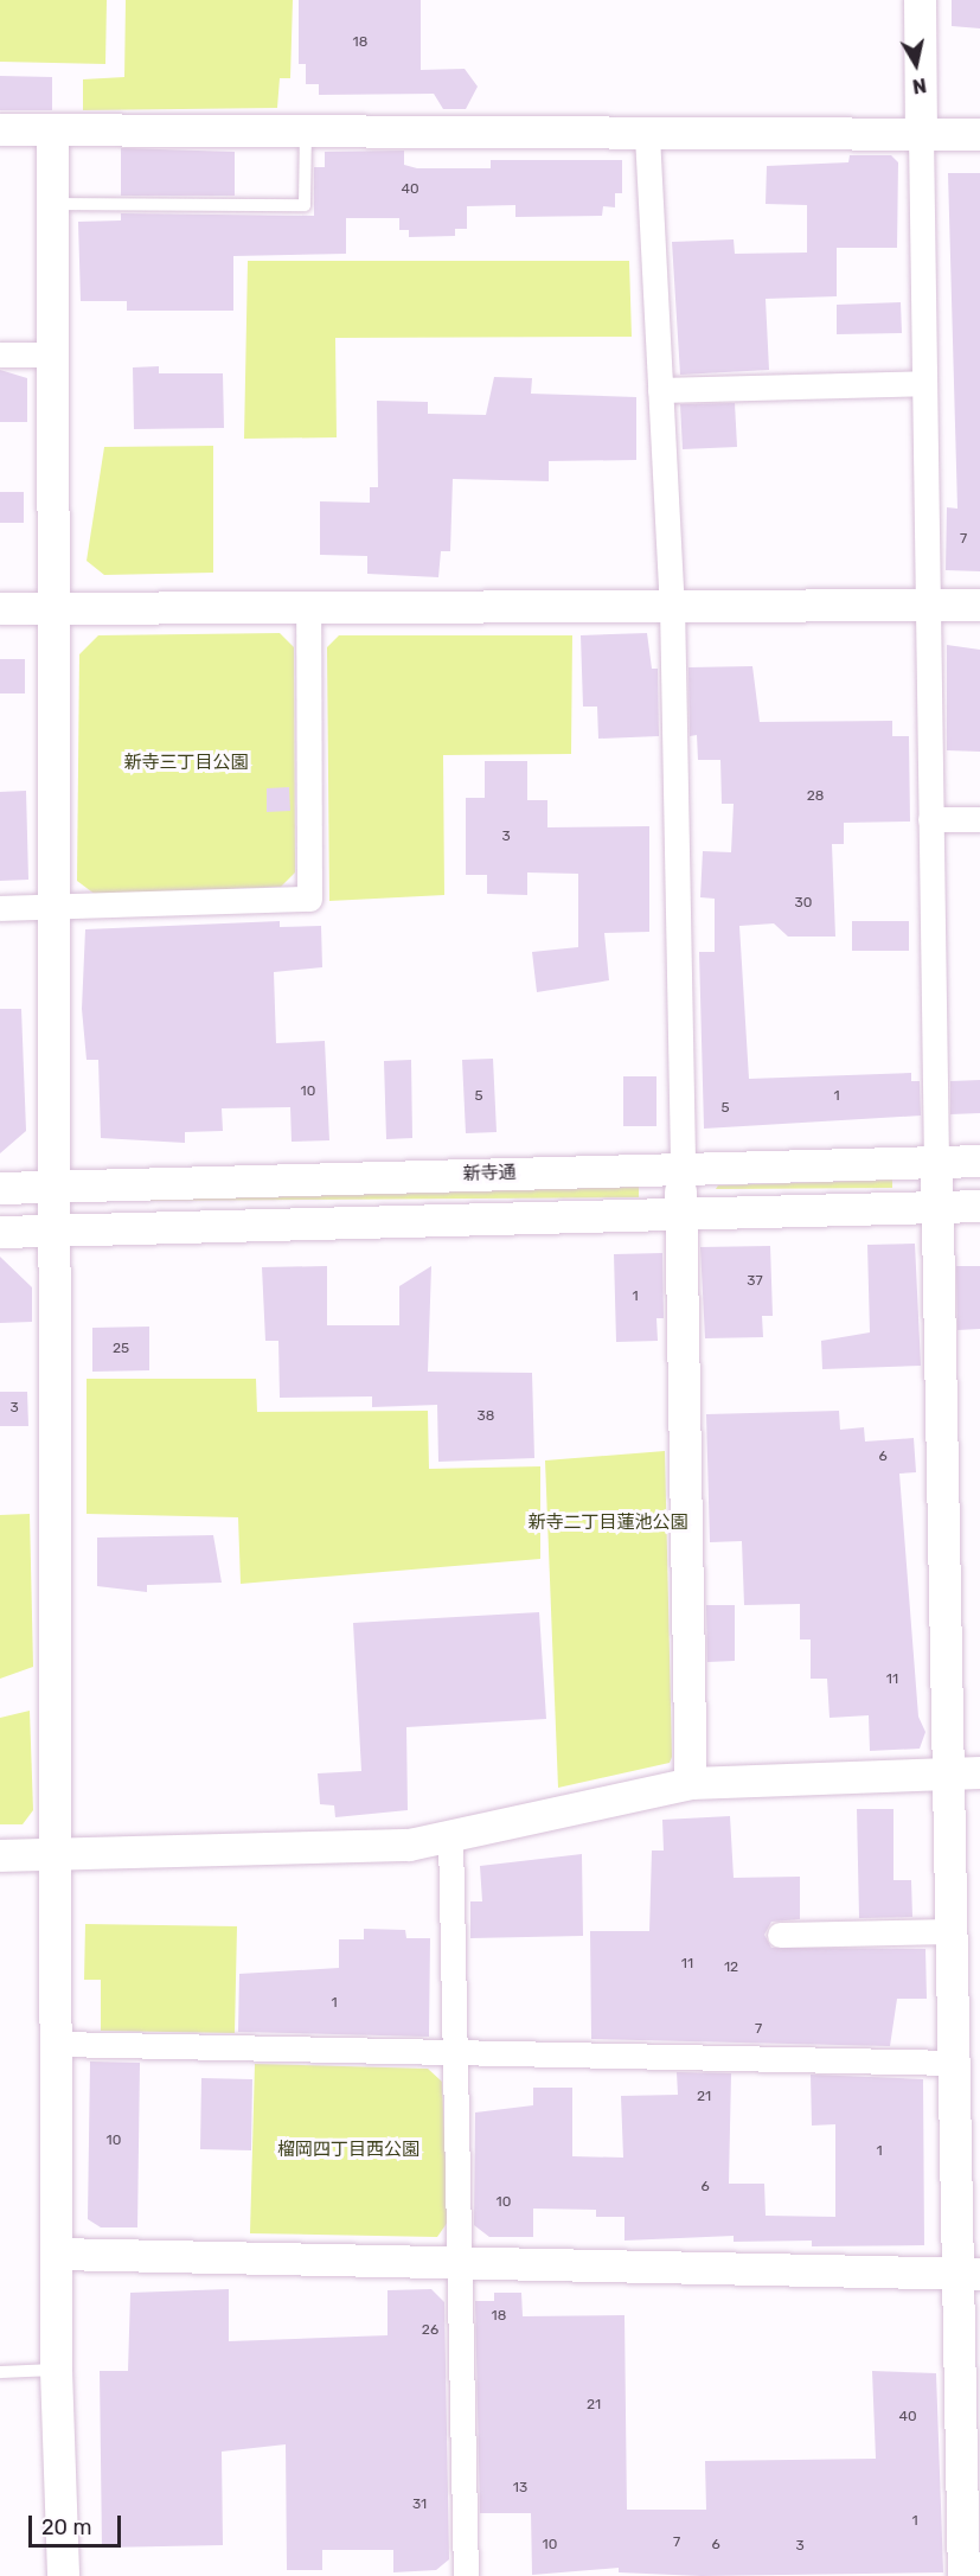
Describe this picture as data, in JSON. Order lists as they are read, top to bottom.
{
  "streets": {
    "street": ["新寺通"]
  },
  "parks": ["新寺三丁目公園", "新寺二丁目蓮池公園", "榴岡四丁目西公園"],
  "house_numbers": [
    "18",
    "40",
    "7",
    "28",
    "3",
    "30",
    "10",
    "5",
    "1",
    "5",
    "37",
    "1",
    "25",
    "3",
    "38",
    "6",
    "11",
    "11",
    "12",
    "1",
    "7",
    "21",
    "10",
    "1",
    "6",
    "10",
    "18",
    "26",
    "21",
    "40",
    "13",
    "31",
    "1",
    "7",
    "10",
    "6",
    "3"
  ],
  "scale_bar": "20 m",
  "north": "bottom"
}
